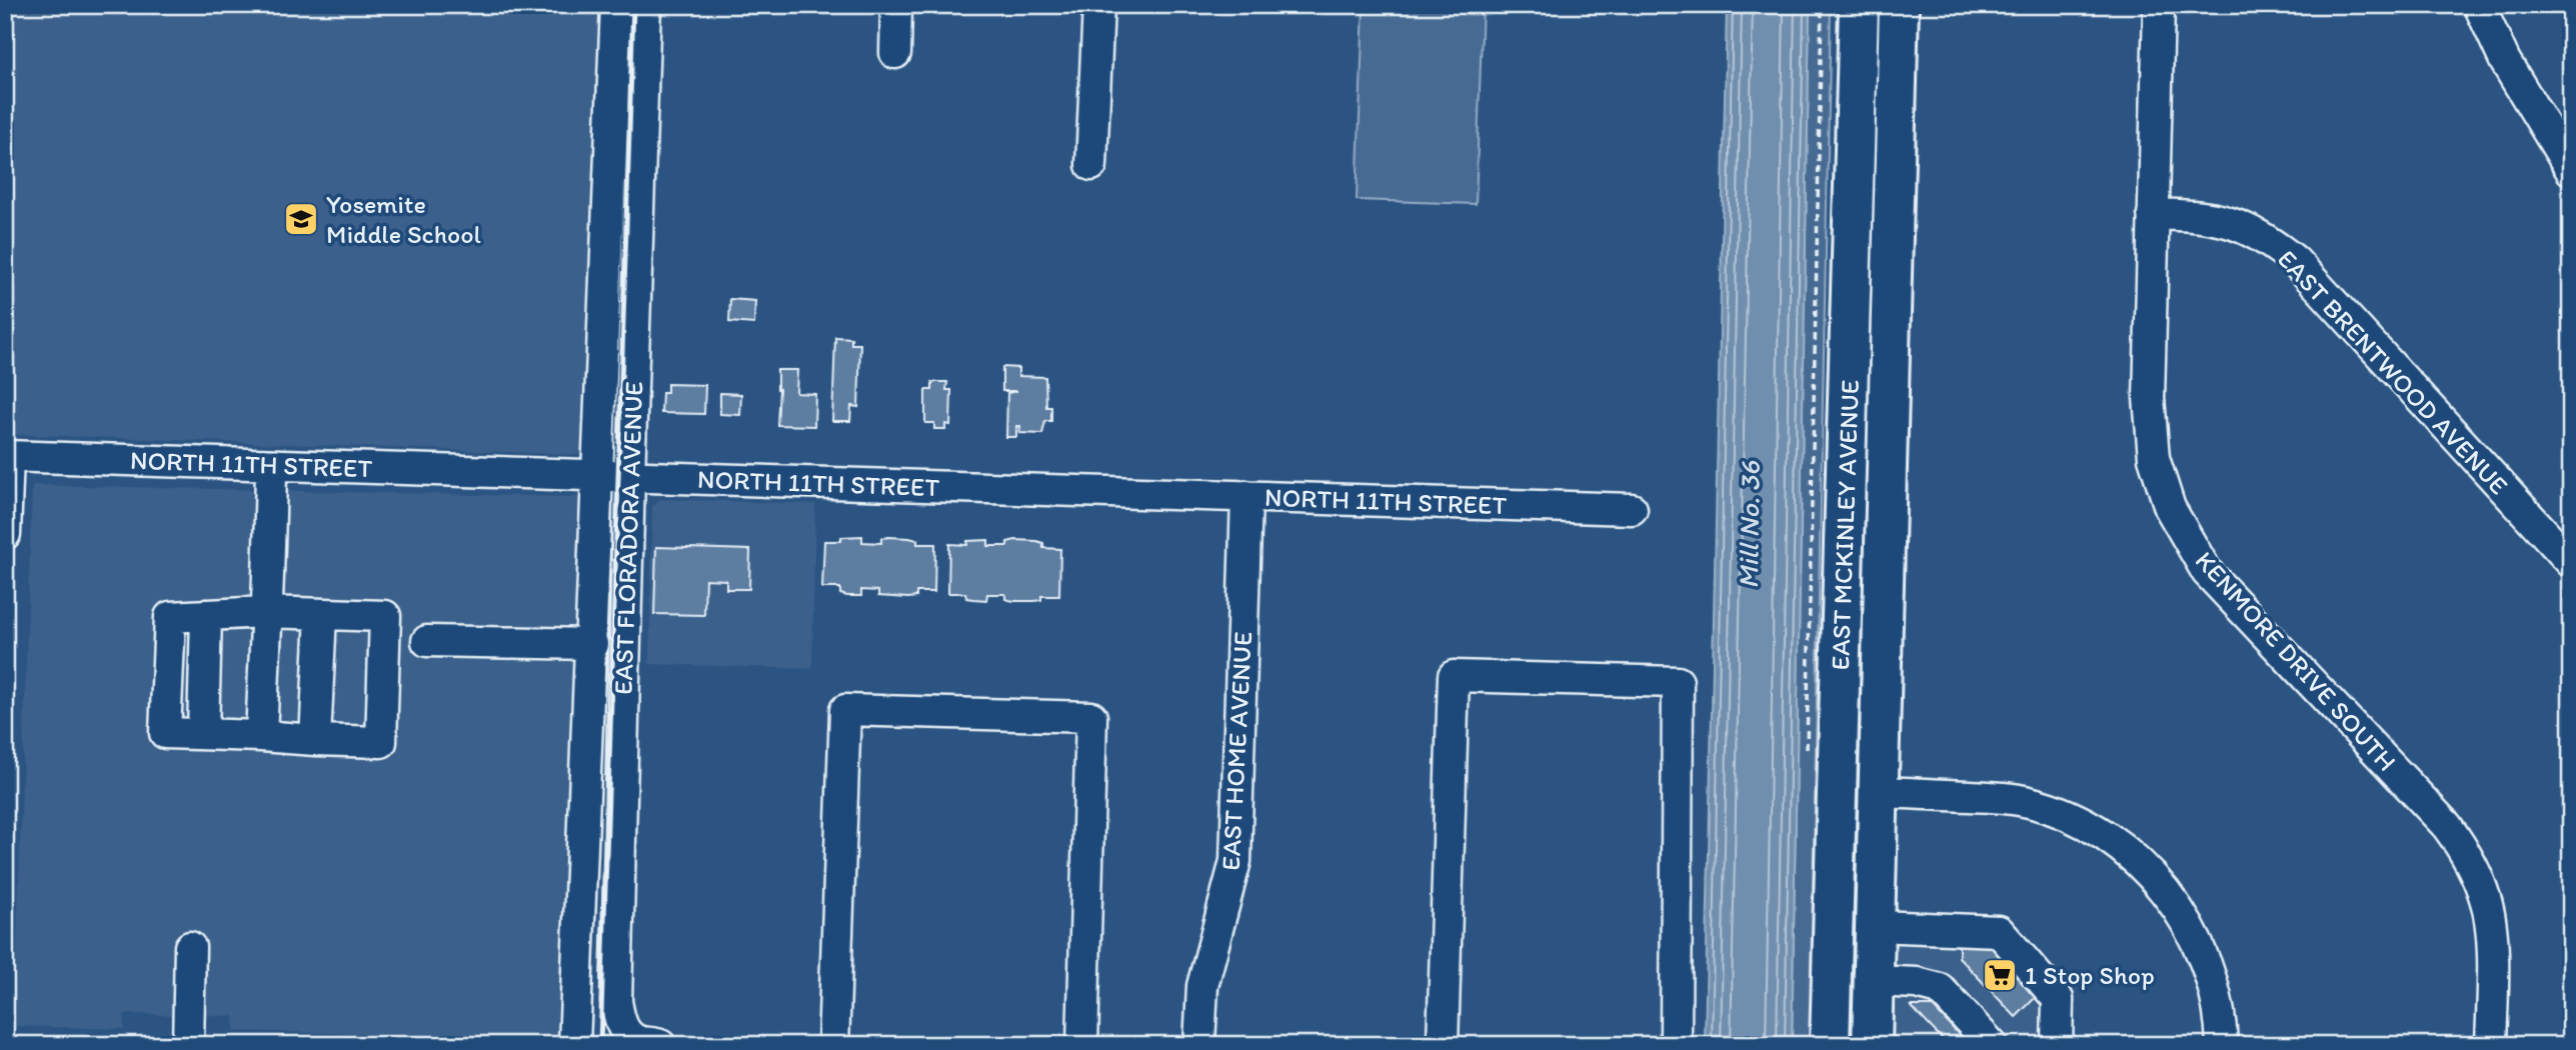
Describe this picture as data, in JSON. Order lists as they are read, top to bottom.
{
  "streets": {
    "main road": ["EAST MCKINLEY AVENUE"],
    "street": [
      "EAST BRENTWOOD AVENUE",
      "NORTH 11TH STREET",
      "EAST FLORADORA AVENUE",
      "KENMORE DRIVE SOUTH",
      "EAST HOME AVENUE"
    ]
  },
  "crossings": [
    ["EAST BRENTWOOD AVENUE", "KENMORE DRIVE SOUTH"],
    ["NORTH 11TH STREET", "EAST FLORADORA AVENUE"],
    ["NORTH 11TH STREET", "EAST HOME AVENUE"]
  ],
  "water": ["Mill No. 36"],
  "places": {
    "school or university": ["Yosemite Middle School"],
    "supermarket": ["1 Stop Shop"]
  }
}
